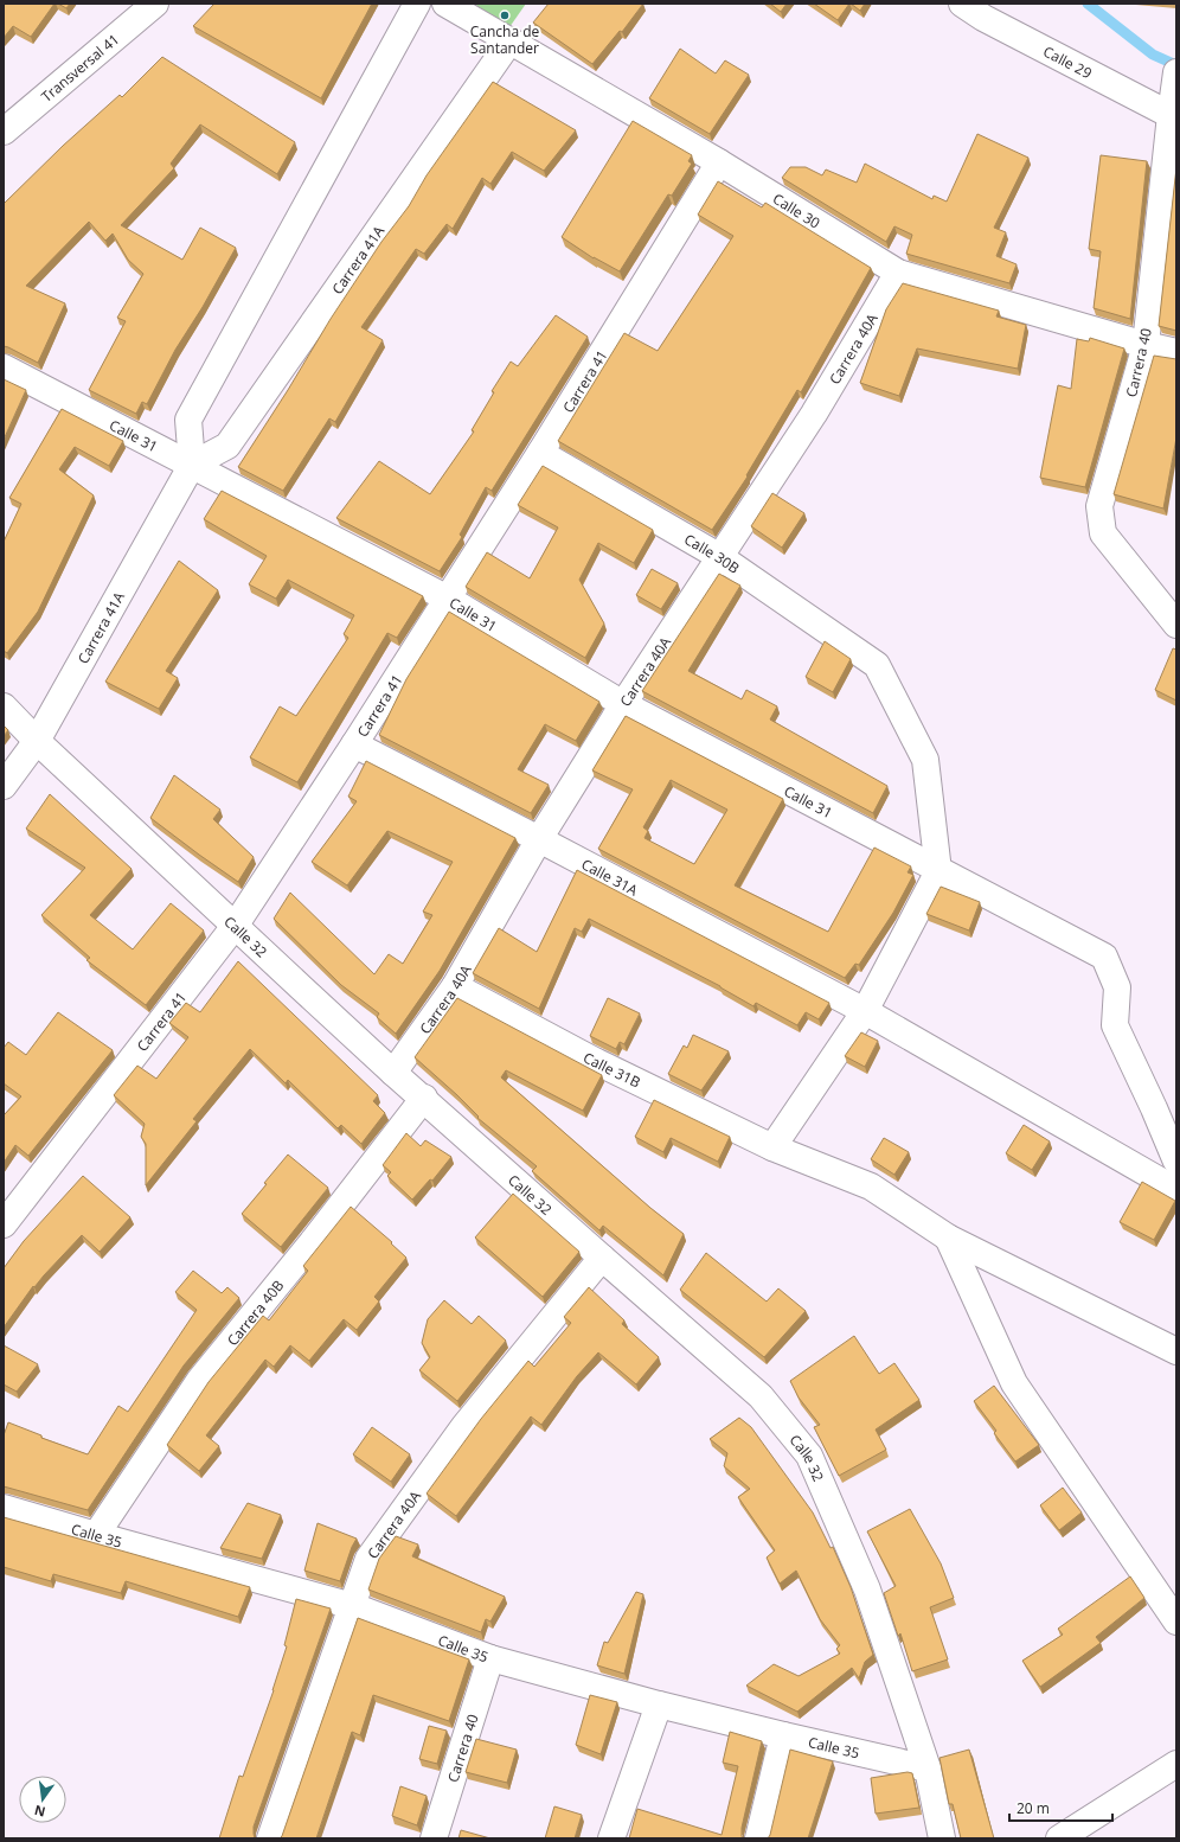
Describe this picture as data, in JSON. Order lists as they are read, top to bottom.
{
  "streets": {
    "street": [
      "Calle 29",
      "Transversal 41",
      "Calle 30",
      "Carrera 41A",
      "Carrera 40A",
      "Carrera 40",
      "Carrera 41",
      "Calle 31",
      "Calle 30B",
      "Calle 31A",
      "Calle 32",
      "Calle 31B",
      "Carrera 40B",
      "Calle 35"
    ]
  },
  "crossings": [
    ["Calle 29", "Carrera 40"],
    ["Calle 30", "Carrera 41A"],
    ["Calle 30", "Carrera 40A"],
    ["Calle 30", "Carrera 40"],
    ["Calle 30", "Carrera 41"],
    ["Carrera 41A", "Calle 31"],
    ["Carrera 41A", "Calle 32"],
    ["Carrera 40A", "Calle 31"],
    ["Carrera 40A", "Calle 30B"],
    ["Carrera 40A", "Calle 31A"],
    ["Carrera 40A", "Calle 32"],
    ["Carrera 40A", "Calle 31B"],
    ["Carrera 40A", "Calle 35"],
    ["Carrera 40", "Calle 35"],
    ["Carrera 41", "Calle 31"],
    ["Carrera 41", "Calle 30B"],
    ["Carrera 41", "Calle 31A"],
    ["Carrera 41", "Calle 32"],
    ["Calle 31", "Calle 30B"],
    ["Calle 32", "Carrera 40B"],
    ["Calle 32", "Calle 35"],
    ["Carrera 40B", "Calle 35"]
  ],
  "places": ["Cancha de Santander"],
  "scale_bar": "20 m",
  "north": "bottom"
}
